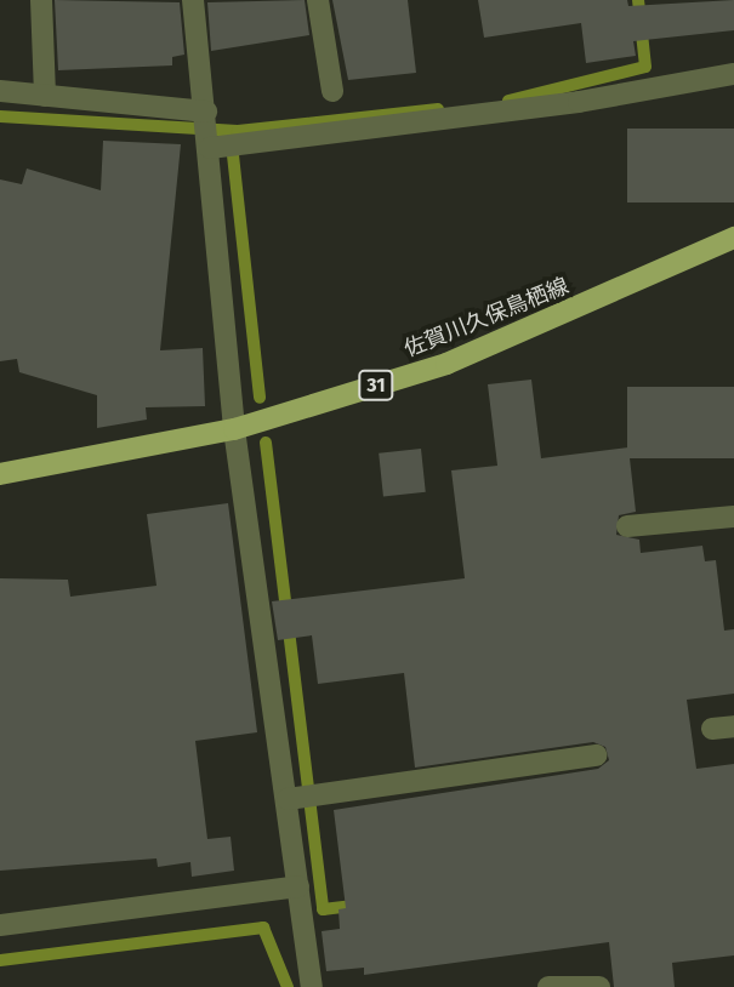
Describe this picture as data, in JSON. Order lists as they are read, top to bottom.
{
  "streets": {
    "main road": ["佐賀川久保鳥栖線", "31"]
  }
}
